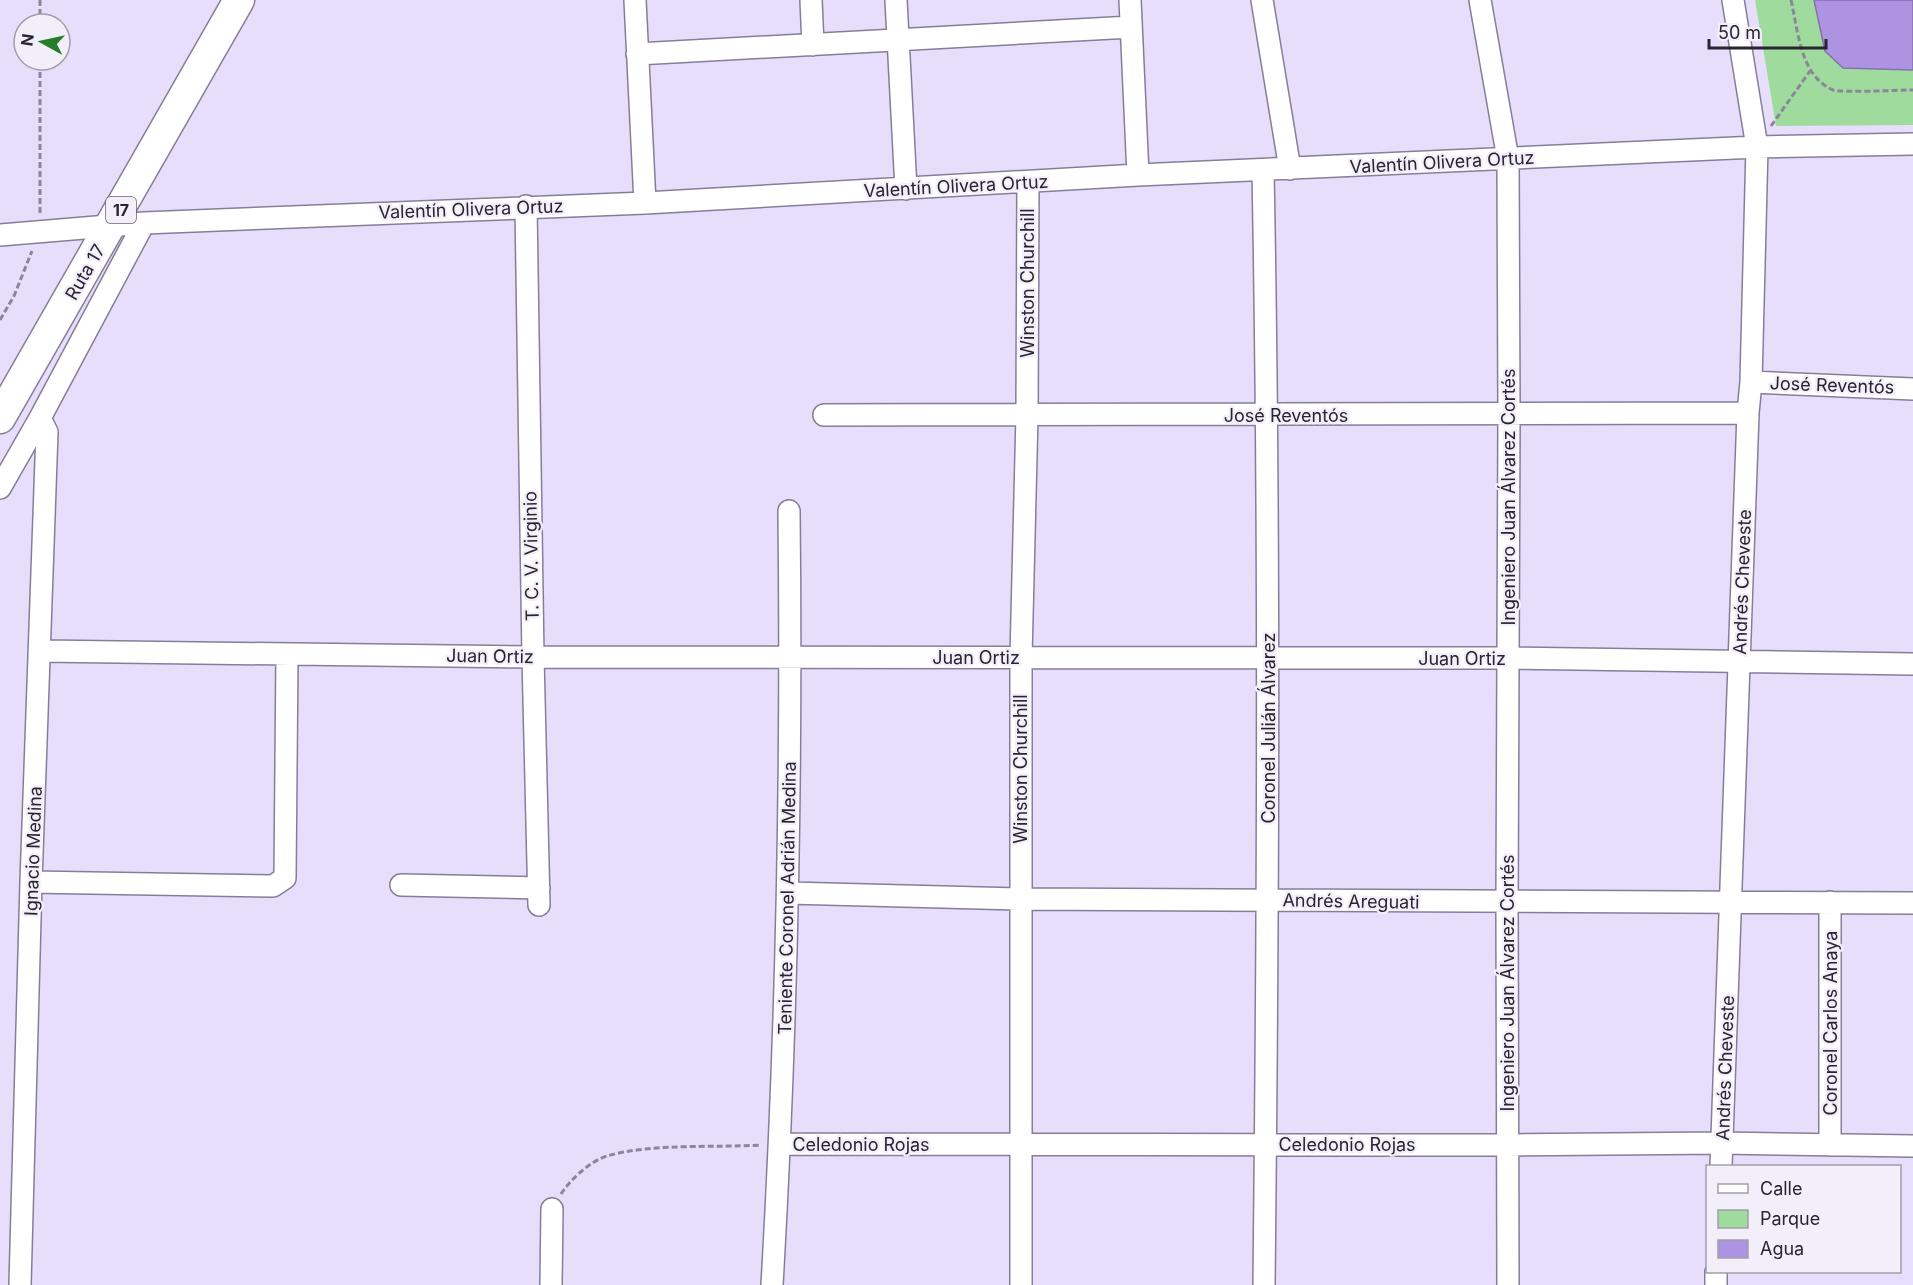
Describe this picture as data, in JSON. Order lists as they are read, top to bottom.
{
  "streets": {
    "highway": ["17", "Ruta 17"],
    "street": [
      "Valentín Olivera Ortuz",
      "Winston Churchill",
      "José Reventós",
      "Ingeniero Juan Álvarez Cortés",
      "T. C. V. Virginio",
      "Andrés Cheveste",
      "Juan Ortiz",
      "Coronel Julián Álvarez",
      "Ignacio Medina",
      "Teniente Coronel Adrián Medina",
      "Andrés Areguati",
      "Coronel Carlos Anaya",
      "Celedonio Rojas"
    ]
  },
  "crossings": [
    ["Valentín Olivera Ortuz", "Ruta 17"],
    ["Valentín Olivera Ortuz", "Winston Churchill"],
    ["Valentín Olivera Ortuz", "Ingeniero Juan Álvarez Cortés"],
    ["Valentín Olivera Ortuz", "T. C. V. Virginio"],
    ["Valentín Olivera Ortuz", "Andrés Cheveste"],
    ["Valentín Olivera Ortuz", "Coronel Julián Álvarez"],
    ["Ruta 17", "Ignacio Medina"],
    ["Winston Churchill", "José Reventós"],
    ["Winston Churchill", "Juan Ortiz"],
    ["Winston Churchill", "Andrés Areguati"],
    ["Winston Churchill", "Celedonio Rojas"],
    ["José Reventós", "Ingeniero Juan Álvarez Cortés"],
    ["José Reventós", "Andrés Cheveste"],
    ["José Reventós", "Coronel Julián Álvarez"],
    ["Ingeniero Juan Álvarez Cortés", "Juan Ortiz"],
    ["Ingeniero Juan Álvarez Cortés", "Andrés Areguati"],
    ["Ingeniero Juan Álvarez Cortés", "Celedonio Rojas"],
    ["T. C. V. Virginio", "Juan Ortiz"],
    ["Andrés Cheveste", "Juan Ortiz"],
    ["Andrés Cheveste", "Andrés Areguati"],
    ["Andrés Cheveste", "Celedonio Rojas"],
    ["Juan Ortiz", "Coronel Julián Álvarez"],
    ["Juan Ortiz", "Ignacio Medina"],
    ["Juan Ortiz", "Teniente Coronel Adrián Medina"],
    ["Coronel Julián Álvarez", "Andrés Areguati"],
    ["Coronel Julián Álvarez", "Celedonio Rojas"],
    ["Teniente Coronel Adrián Medina", "Andrés Areguati"],
    ["Teniente Coronel Adrián Medina", "Celedonio Rojas"],
    ["Andrés Areguati", "Coronel Carlos Anaya"],
    ["Coronel Carlos Anaya", "Celedonio Rojas"]
  ],
  "legend": ["Calle", "Parque", "Agua"],
  "scale_bar": "50 m",
  "north": "left"
}
